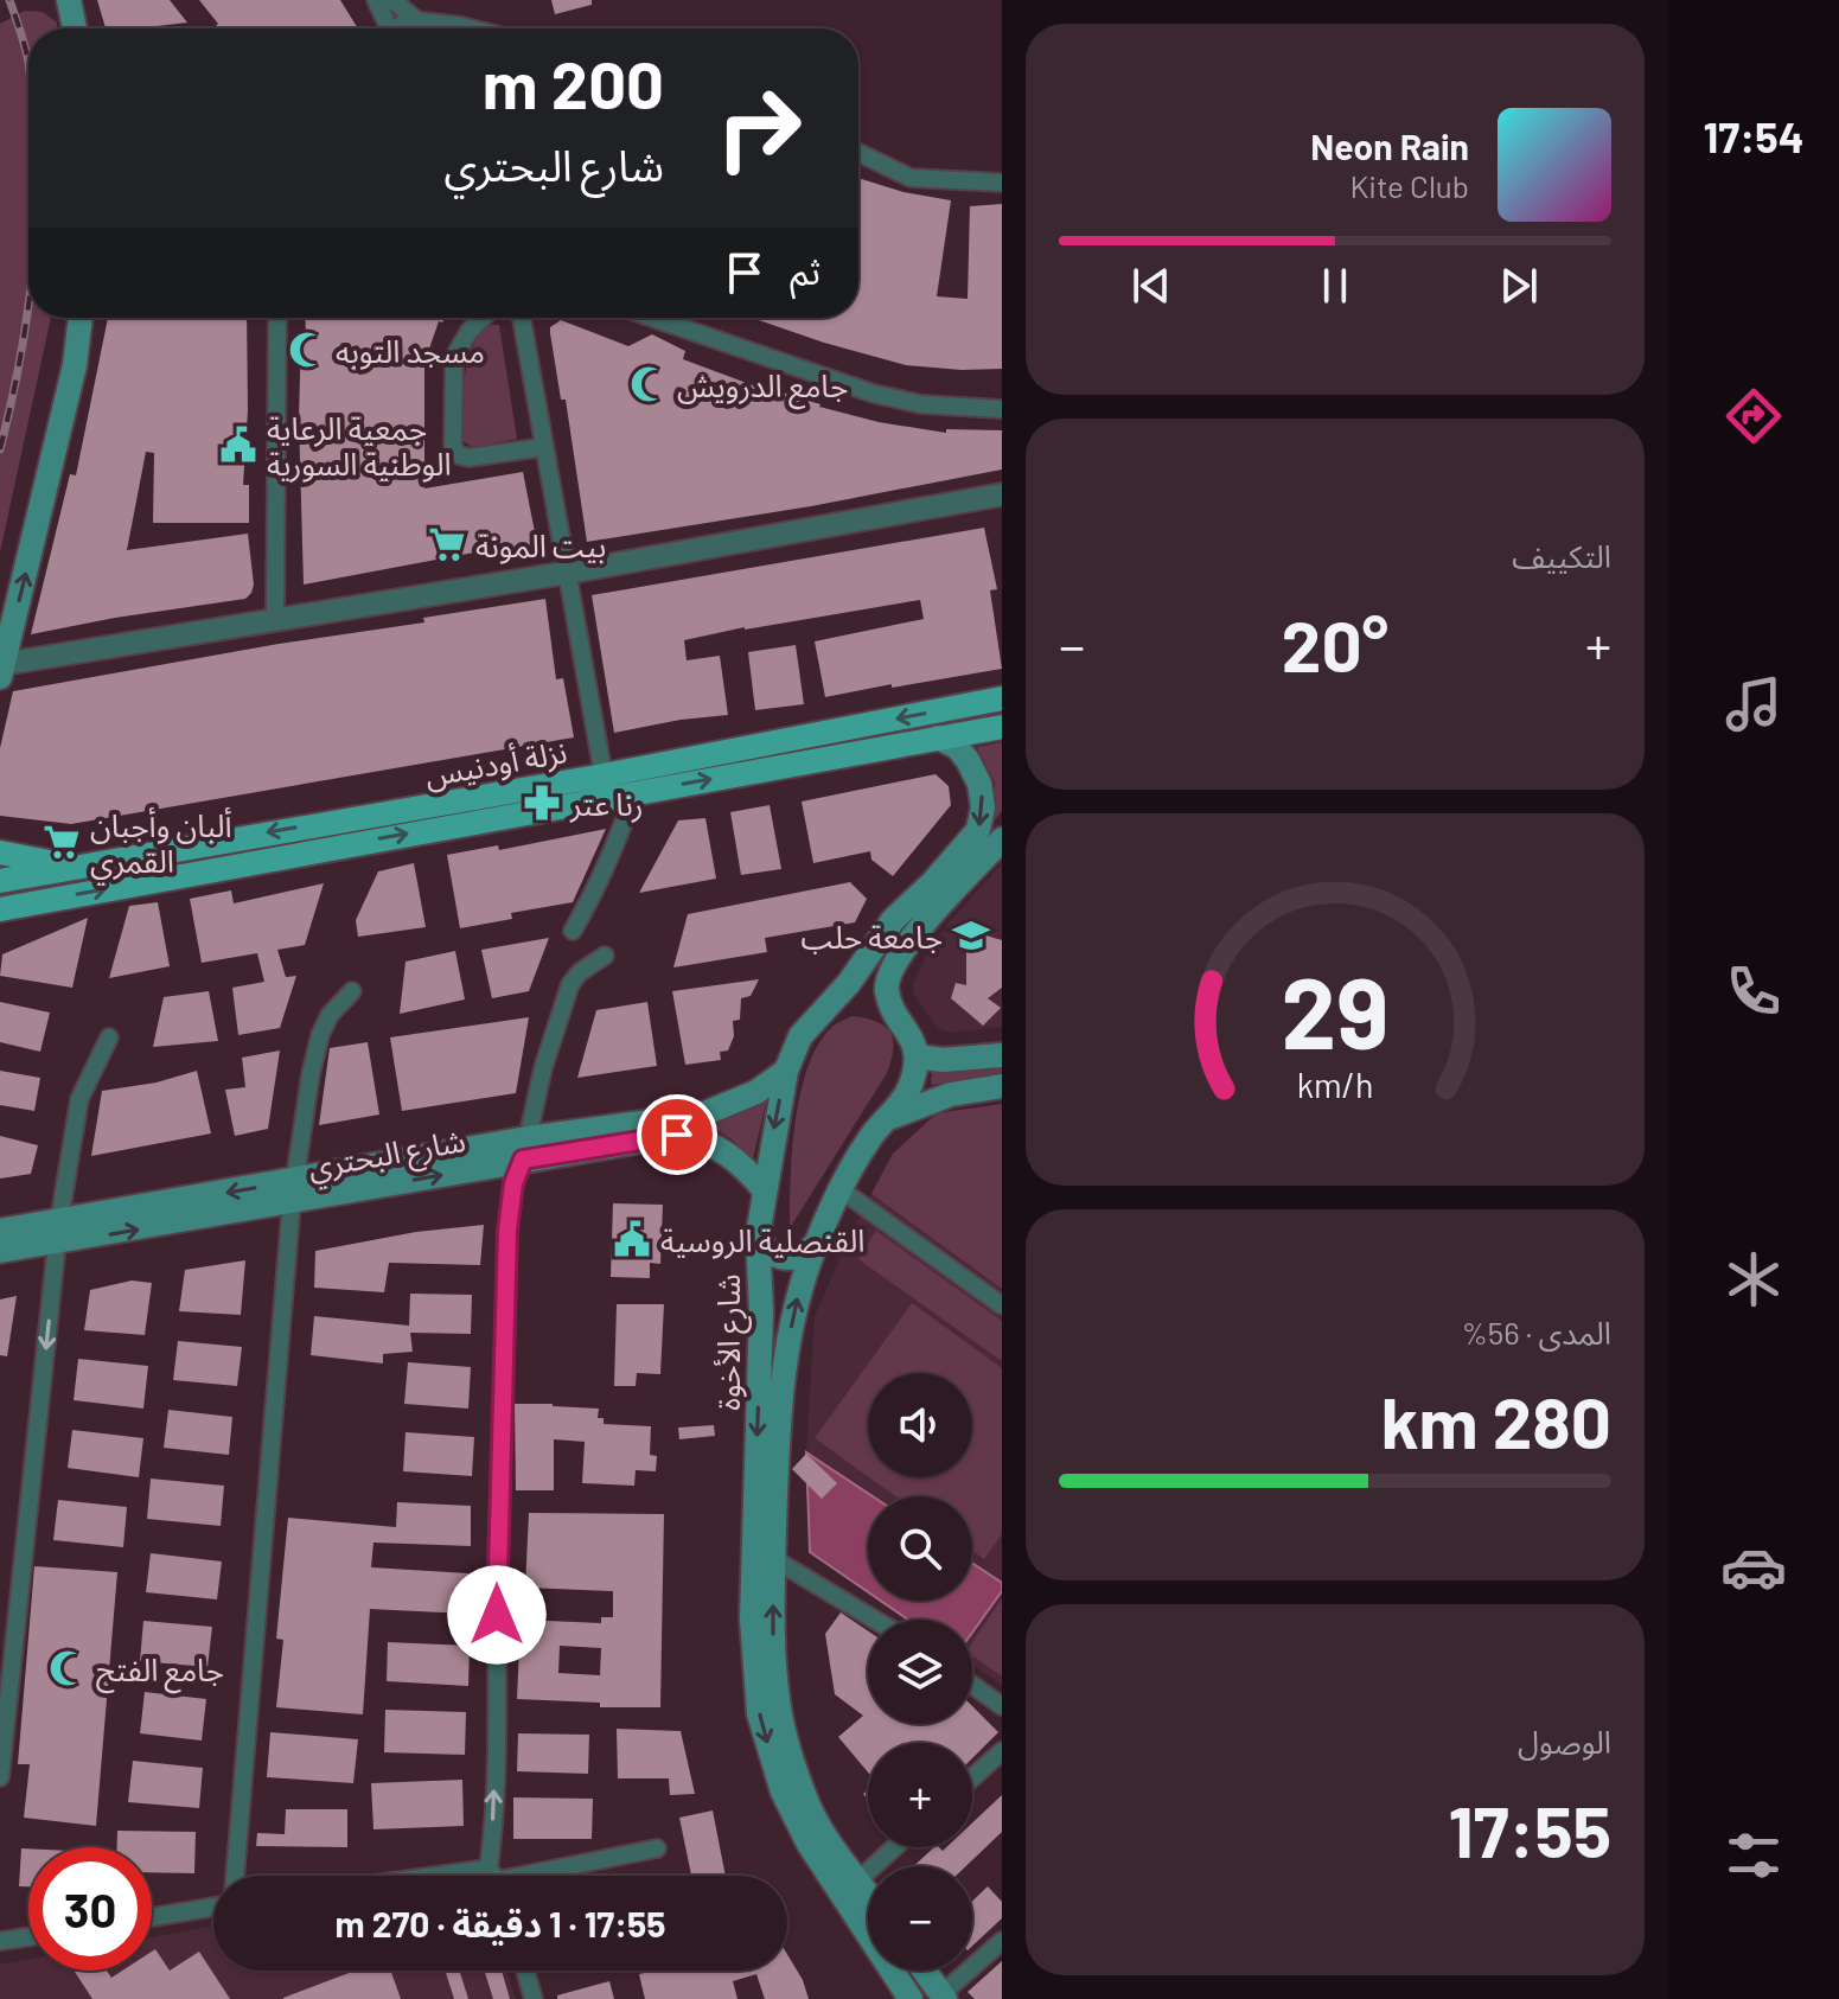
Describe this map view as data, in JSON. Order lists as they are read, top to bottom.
{
  "streets": {
    "main road": ["نزلة أودنيس", "شارع الأخوة"]
  },
  "places": {
    "mosque": ["مسجد التوبه", "جامع الدرويش", "جامع الفتح"],
    "public building": ["جمعية الرعاية الوطنية السورية", "القنصلية الروسية"],
    "supermarket": ["بيت المونة", "ألبان وأجبان القمري"],
    "pharmacy": ["رنا عتر"],
    "school or university": ["جامعة حلب"]
  },
  "page": {
    "tabs": "17:54",
    "turn": ["200 m", "شارع البحتري"],
    "song": ["Neon Rain", "Kite Club"],
    "then": "ثم",
    "tile": [
      "التكييف",
      ["المدى · 56%", "280 km"],
      ["الوصول", "17:55"]
    ],
    "heat": ["−", "20°", "+"],
    "map_buttons": ["+", "−"],
    "limit": "30",
    "trip": "17:55 · 1 دقيقة · 270 m",
    "gauge": ["29", "km/h"]
  }
}
